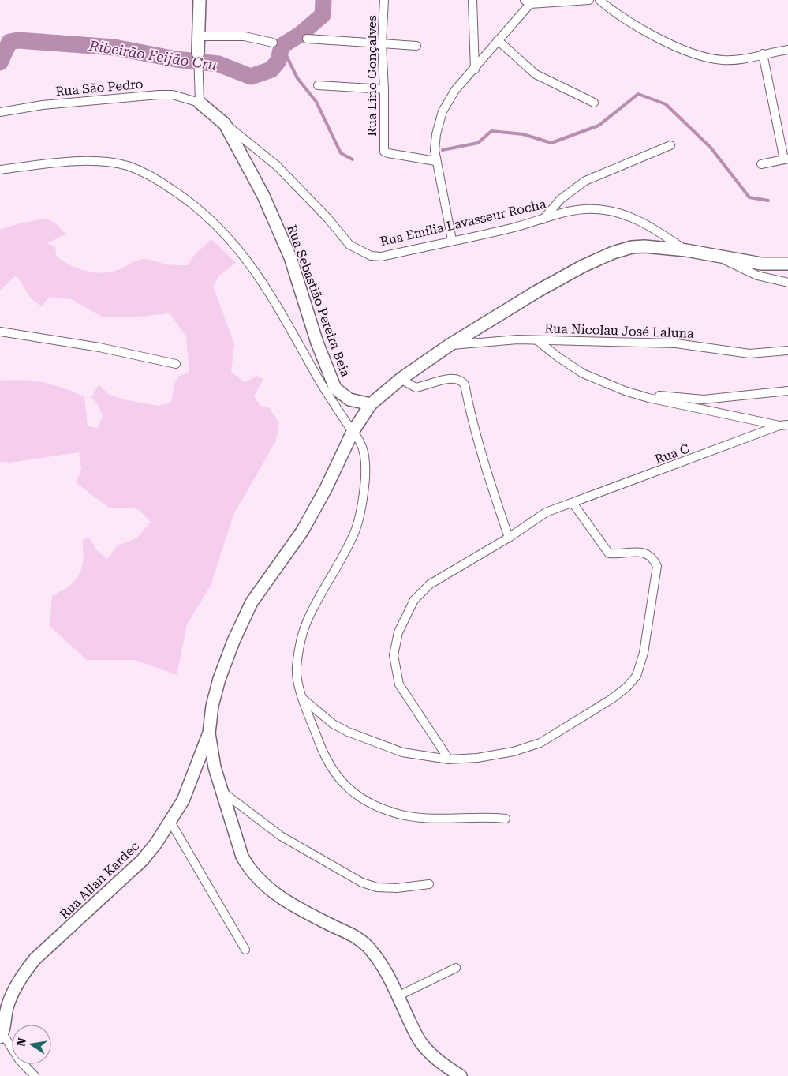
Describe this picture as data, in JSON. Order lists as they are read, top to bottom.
{
  "streets": {
    "street": [
      "Rua Lino Gonçalves",
      "Rua São Pedro",
      "Rua Emília Lavasseur Rocha",
      "Rua Sebastião Pereira Beia",
      "Rua Nicolau José Laluna",
      "Rua C",
      "Rua Allan Kardec"
    ]
  },
  "crossings": [
    ["Rua São Pedro", "Rua Emília Lavasseur Rocha"],
    ["Rua Emília Lavasseur Rocha", "Rua Sebastião Pereira Beia"]
  ],
  "water": ["Ribeirão Feijão Cru"],
  "north": "left"
}
